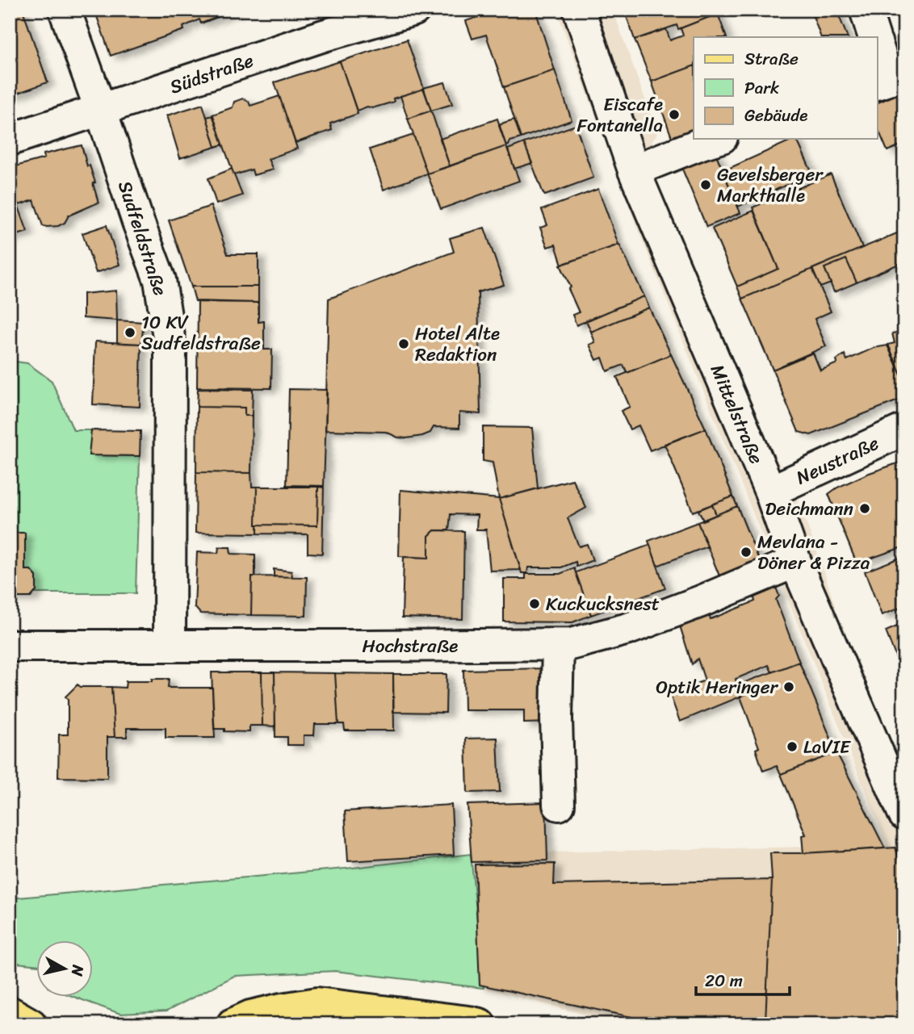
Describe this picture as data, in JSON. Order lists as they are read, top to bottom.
{
  "streets": {
    "street": [
      "Südstraße",
      "Sudfeldstraße",
      "Mittelstraße",
      "Neustraße",
      "Hochstraße"
    ]
  },
  "crossings": [
    ["Südstraße", "Sudfeldstraße"],
    ["Sudfeldstraße", "Hochstraße"],
    ["Mittelstraße", "Neustraße"],
    ["Mittelstraße", "Hochstraße"]
  ],
  "places": [
    "Eiscafe Fontanella",
    "Gevelsberger Markthalle",
    "10 KV Sudfeldstraße",
    "Hotel Alte Redaktion",
    "Deichmann",
    "Mevlana - Döner & Pizza",
    "Kuckucksnest",
    "Optik Heringer",
    "LaVIE"
  ],
  "legend": ["Straße", "Park", "Gebäude"],
  "scale_bar": "20 m",
  "north": "right"
}
